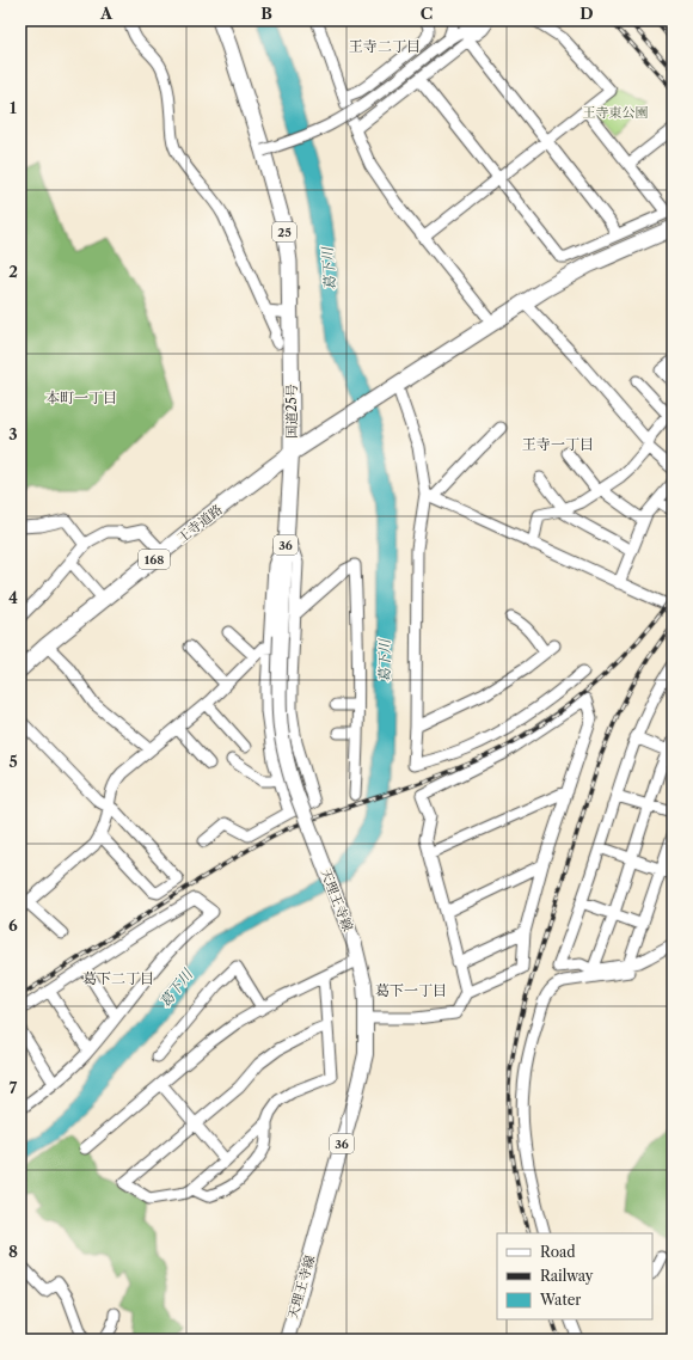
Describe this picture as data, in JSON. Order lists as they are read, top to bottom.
{
  "streets": {
    "highway": [
      "25",
      "国道25号",
      "王寺道路",
      "168"
    ],
    "main road": ["36", "天理王寺線"]
  },
  "crossings": [
    ["国道25号", "王寺道路"],
    ["国道25号", "天理王寺線"],
    ["王寺道路", "天理王寺線"]
  ],
  "districts": [
    "王寺二丁目",
    "本町一丁目",
    "王寺一丁目",
    "葛下二丁目",
    "葛下一丁目"
  ],
  "water": ["葛下川"],
  "parks": ["王寺東公園"],
  "legend": ["Road", "Railway", "Water"],
  "grid": {
    "columns": [
      "A",
      "B",
      "C",
      "D"
    ],
    "rows": [
      "1",
      "2",
      "3",
      "4",
      "5",
      "6",
      "7",
      "8"
    ]
  }
}
